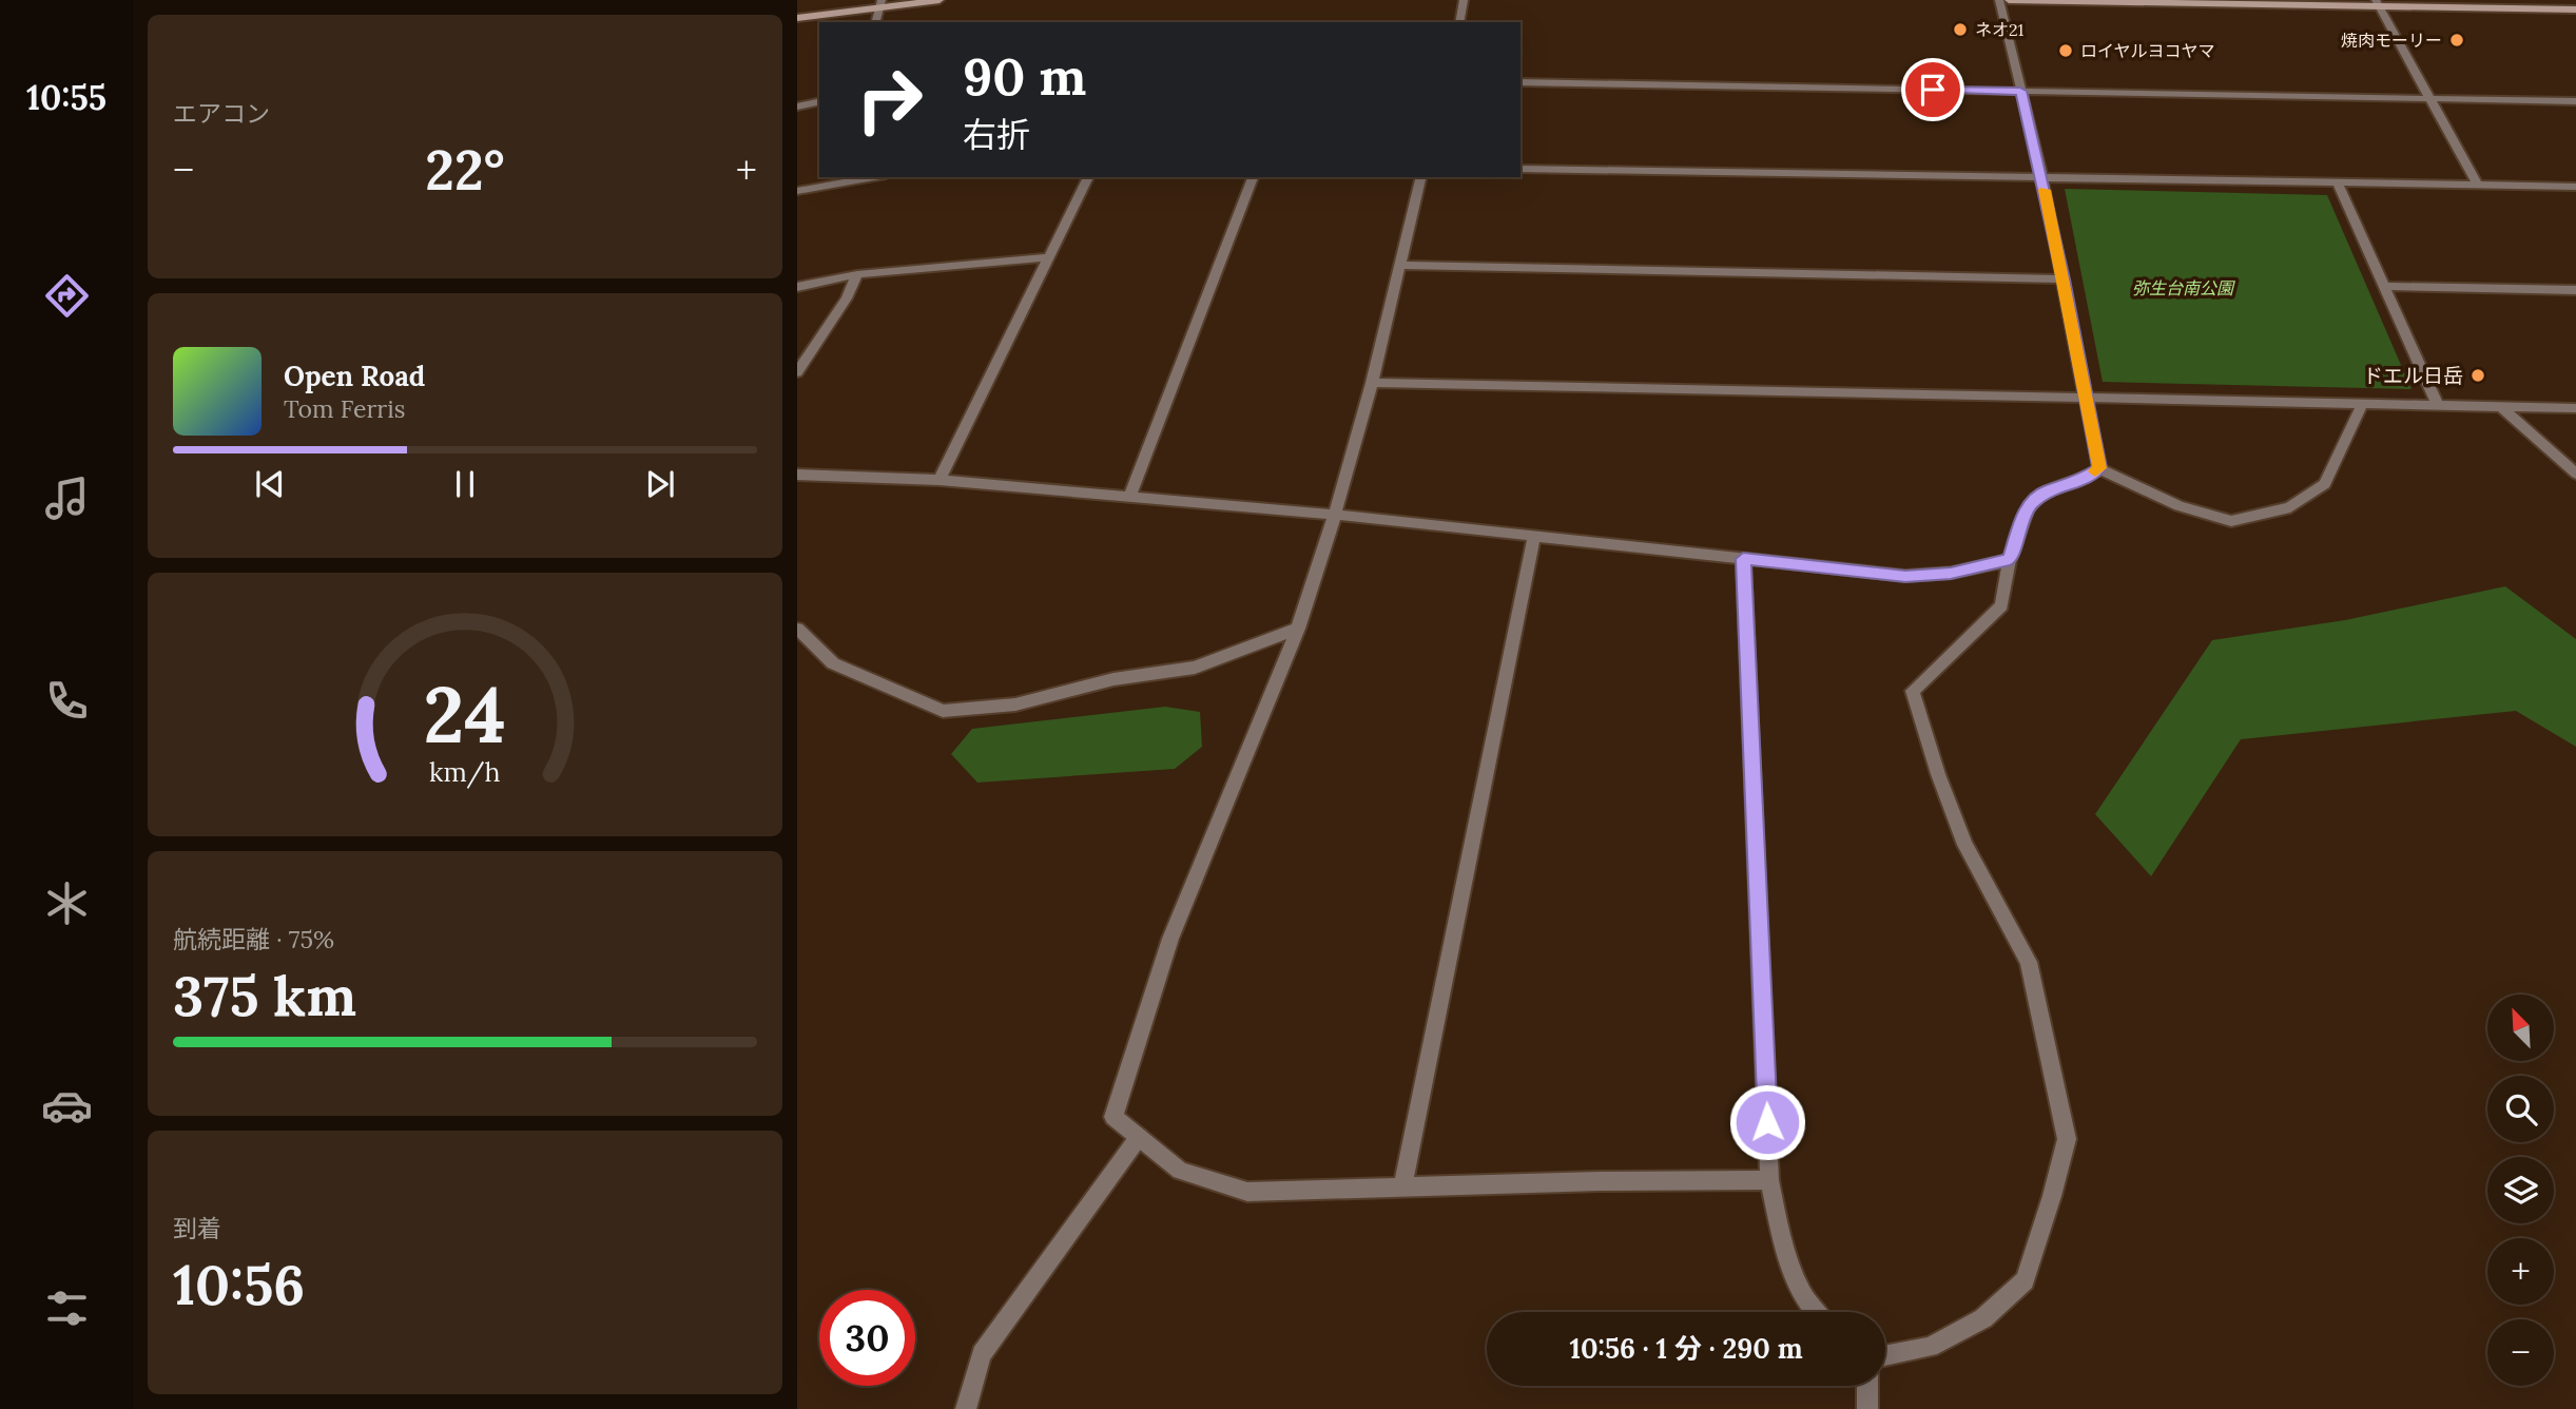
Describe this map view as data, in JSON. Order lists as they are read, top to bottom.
{
  "parks": ["弥生台南公園"],
  "places": [
    "ネオ21",
    "焼肉モーリー",
    "ロイヤルヨコヤマ",
    "ドエル日岳"
  ],
  "north": "top left",
  "page": {
    "tabs": "10:55",
    "tile": [
      "エアコン",
      ["航続距離 · 75%", "375 km"],
      ["到着", "10:56"]
    ],
    "turn": ["90 m", "右折"],
    "heat": ["−", "22°", "+"],
    "song": ["Open Road", "Tom Ferris"],
    "map_buttons": ["+", "−"],
    "limit": "30",
    "trip": "10:56 · 1 分 · 290 m",
    "gauge": ["24", "km/h"]
  }
}
